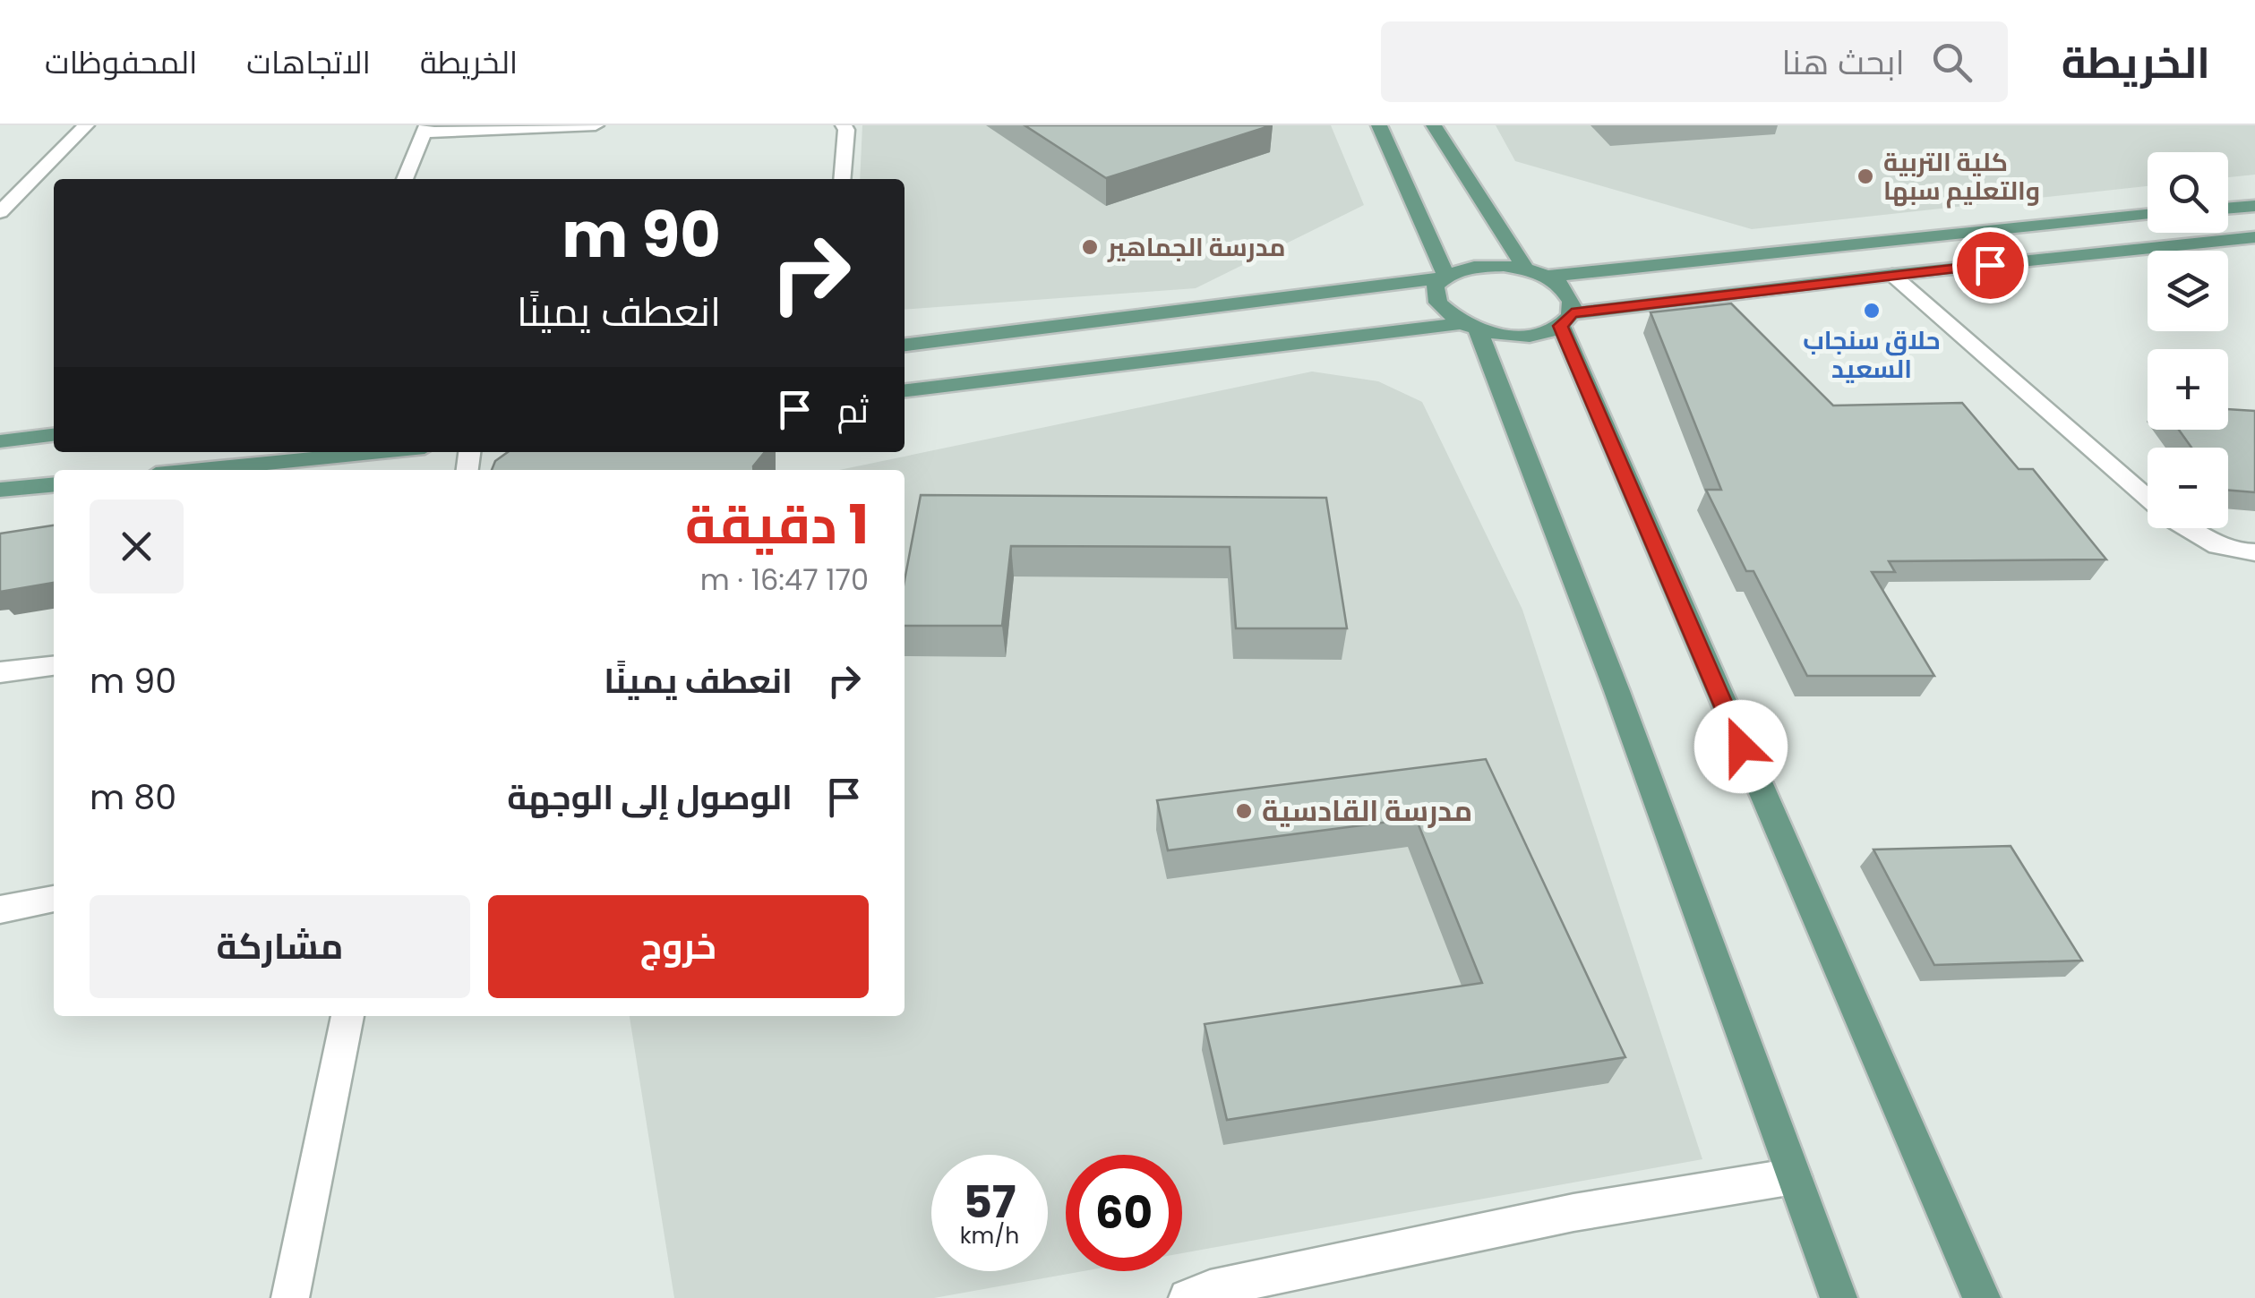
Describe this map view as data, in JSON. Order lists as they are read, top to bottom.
{
  "places": [
    "كلية التربية والتعليم سبها",
    "مدرسة الجماهير",
    "حلاق سنجاب السعيد",
    "مدرسة القادسية"
  ],
  "page": {
    "header": "الخريطة",
    "search": "ابحث هنا",
    "nav": ["الخريطة", "الاتجاهات", "المحفوظات"],
    "map_buttons": ["+", "−"],
    "turn": ["90 m", "انعطف يمينًا"],
    "then": "ثم",
    "heading": ["1 دقيقة", "170 m · 16:47"],
    "list": [
      {
        "name": "انعطف يمينًا",
        "value": "90 m"
      },
      {
        "name": "الوصول إلى الوجهة",
        "value": "80 m"
      }
    ],
    "buttons": ["خروج", "مشاركة"],
    "speed": "57 km/h",
    "limit": "60"
  }
}
